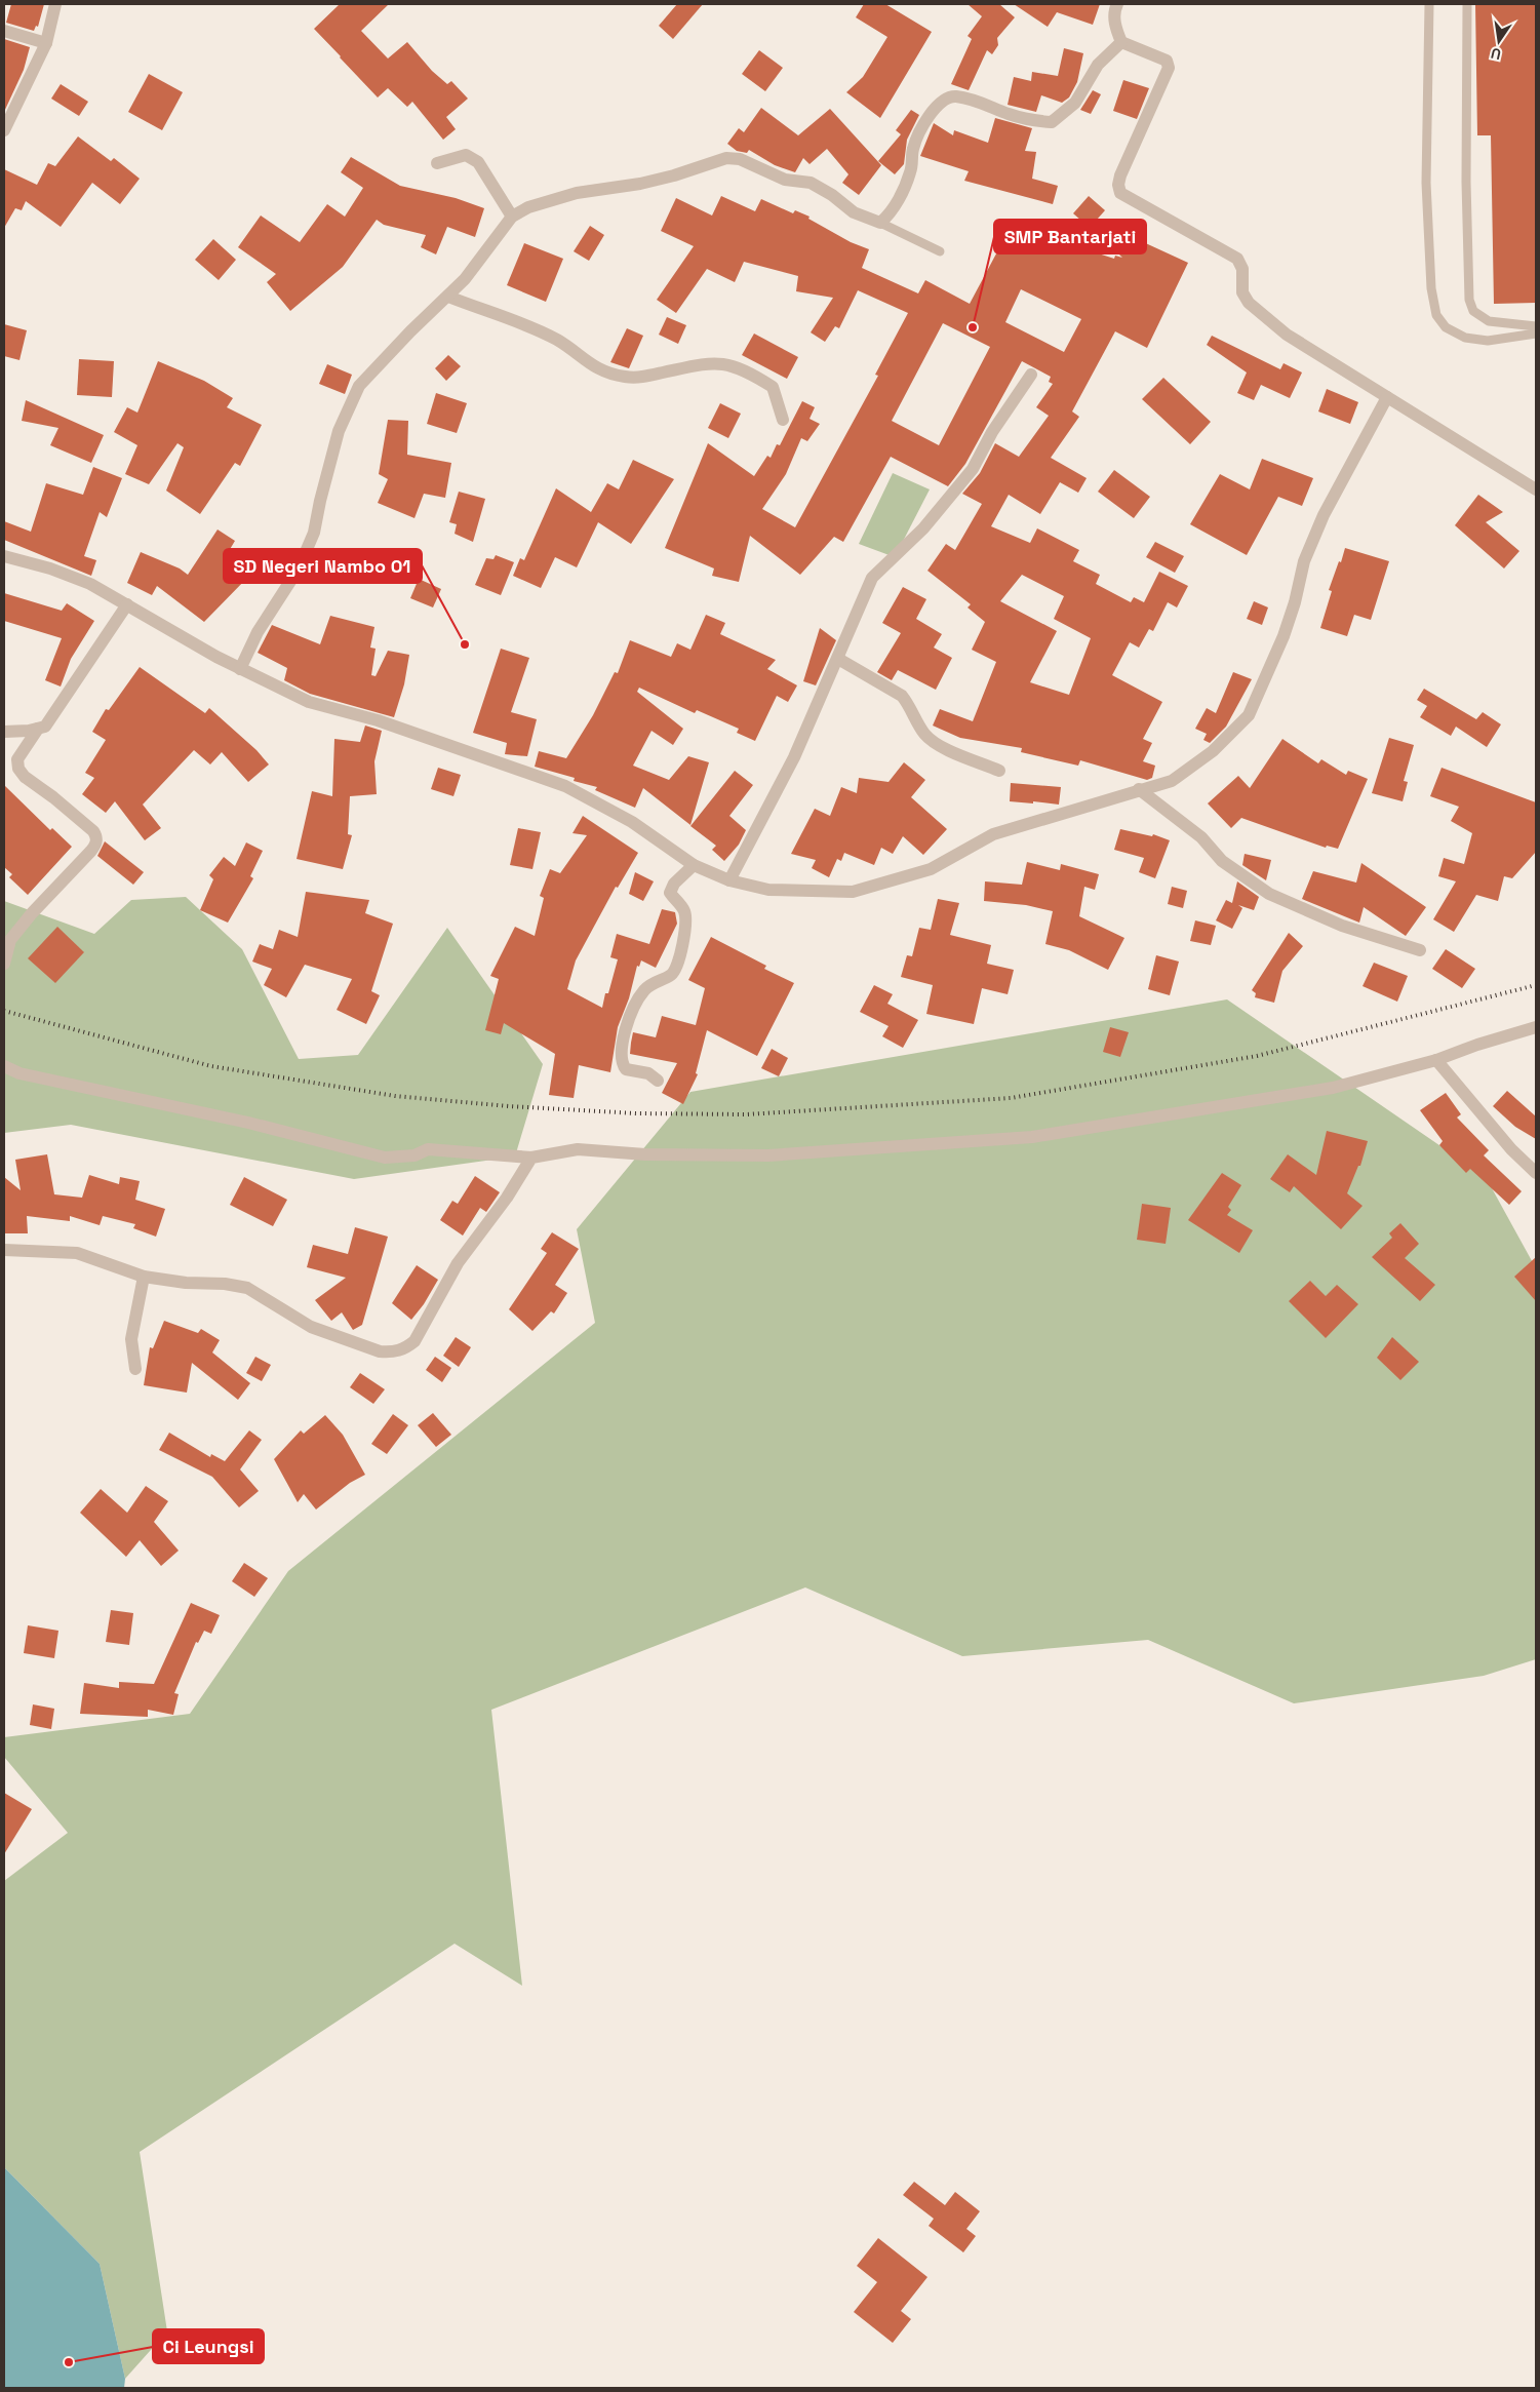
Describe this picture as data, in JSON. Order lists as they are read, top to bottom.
{
  "places": ["SMP Bantarjati", "SD Negeri Nambo 01", "Ci Leungsi"],
  "north": "bottom"
}
